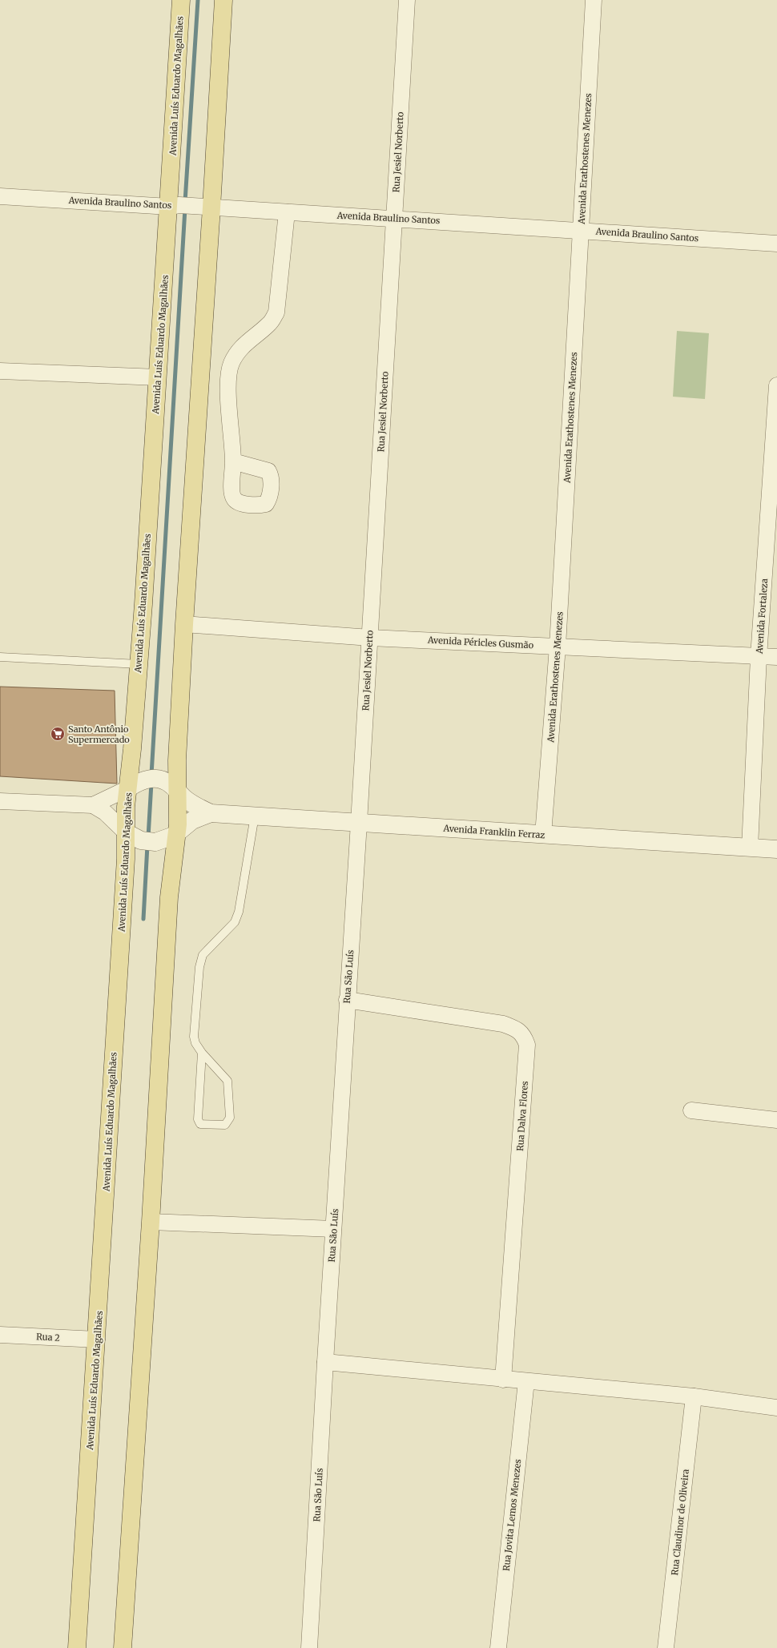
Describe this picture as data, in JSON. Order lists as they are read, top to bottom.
{
  "streets": {
    "main road": ["Avenida Luís Eduardo Magalhães"],
    "street": [
      "Rua Jesiel Norberto",
      "Avenida Erathostenes Menezes",
      "Avenida Braulino Santos",
      "Avenida Fortaleza",
      "Avenida Péricles Gusmão",
      "Avenida Franklin Ferraz",
      "Rua São Luís",
      "Rua Dalva Flores",
      "Rua 2",
      "Rua Jovita Lemos Menezes",
      "Rua Claudinor de Oliveira"
    ]
  },
  "crossings": [
    ["Avenida Luís Eduardo Magalhães", "Avenida Braulino Santos"],
    ["Avenida Luís Eduardo Magalhães", "Rua 2"],
    ["Rua Jesiel Norberto", "Avenida Braulino Santos"],
    ["Rua Jesiel Norberto", "Avenida Péricles Gusmão"],
    ["Rua Jesiel Norberto", "Avenida Franklin Ferraz"],
    ["Rua Jesiel Norberto", "Rua São Luís"],
    ["Avenida Erathostenes Menezes", "Avenida Braulino Santos"],
    ["Avenida Erathostenes Menezes", "Avenida Péricles Gusmão"],
    ["Avenida Erathostenes Menezes", "Avenida Franklin Ferraz"],
    ["Avenida Fortaleza", "Avenida Péricles Gusmão"],
    ["Avenida Fortaleza", "Avenida Franklin Ferraz"],
    ["Avenida Franklin Ferraz", "Rua São Luís"],
    ["Rua São Luís", "Rua Dalva Flores"]
  ],
  "places": {
    "supermarket": ["Santo Antônio Supermercado"]
  }
}
